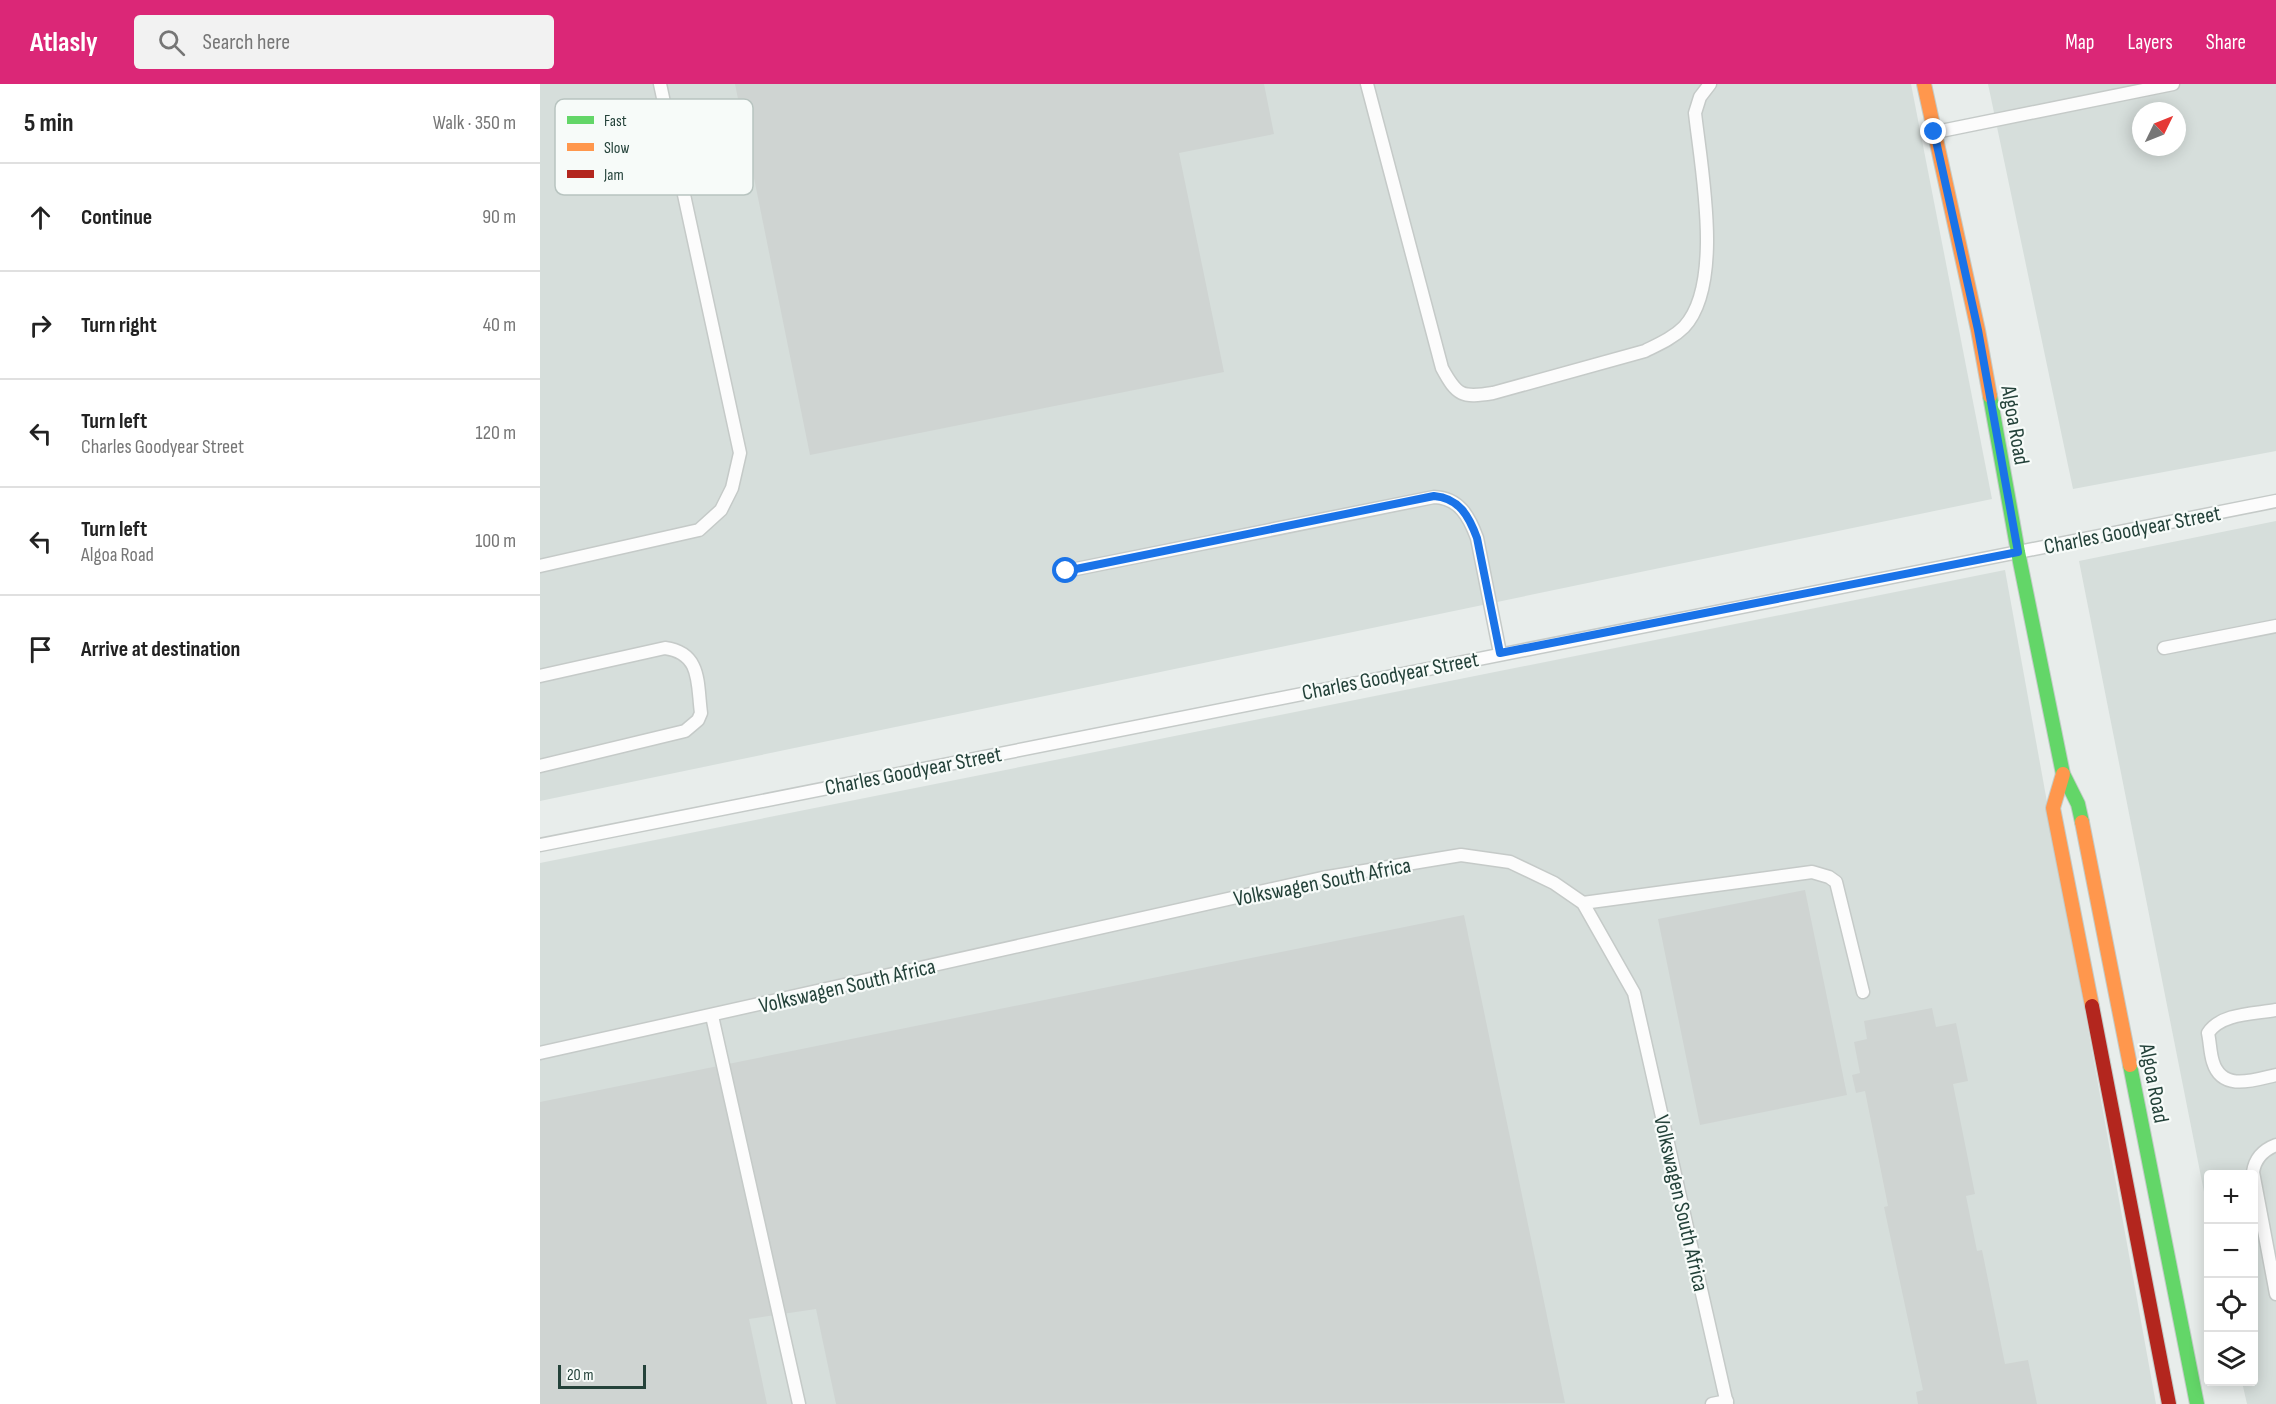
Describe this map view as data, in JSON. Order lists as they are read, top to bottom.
{
  "streets": {
    "street": ["Algoa Road"],
    "lane": ["Charles Goodyear Street", "Volkswagen South Africa"]
  },
  "crossings": [
    ["Algoa Road", "Charles Goodyear Street"]
  ],
  "legend": ["Fast", "Slow", "Jam"],
  "scale_bar": "20 m",
  "north": "top right",
  "page": {
    "header": "Atlasly",
    "search": "Search here",
    "nav": ["Map", "Layers", "Share"],
    "heading": ["5 min", "Walk · 350 m"],
    "list": [
      ["Continue", "90 m"],
      ["Turn right", "40 m"],
      ["Turn left", "Charles Goodyear Street", "120 m"],
      ["Turn left", "Algoa Road", "100 m"],
      "Arrive at destination"
    ],
    "map_buttons": ["+", "−"],
    "scale": "20 m"
  }
}
